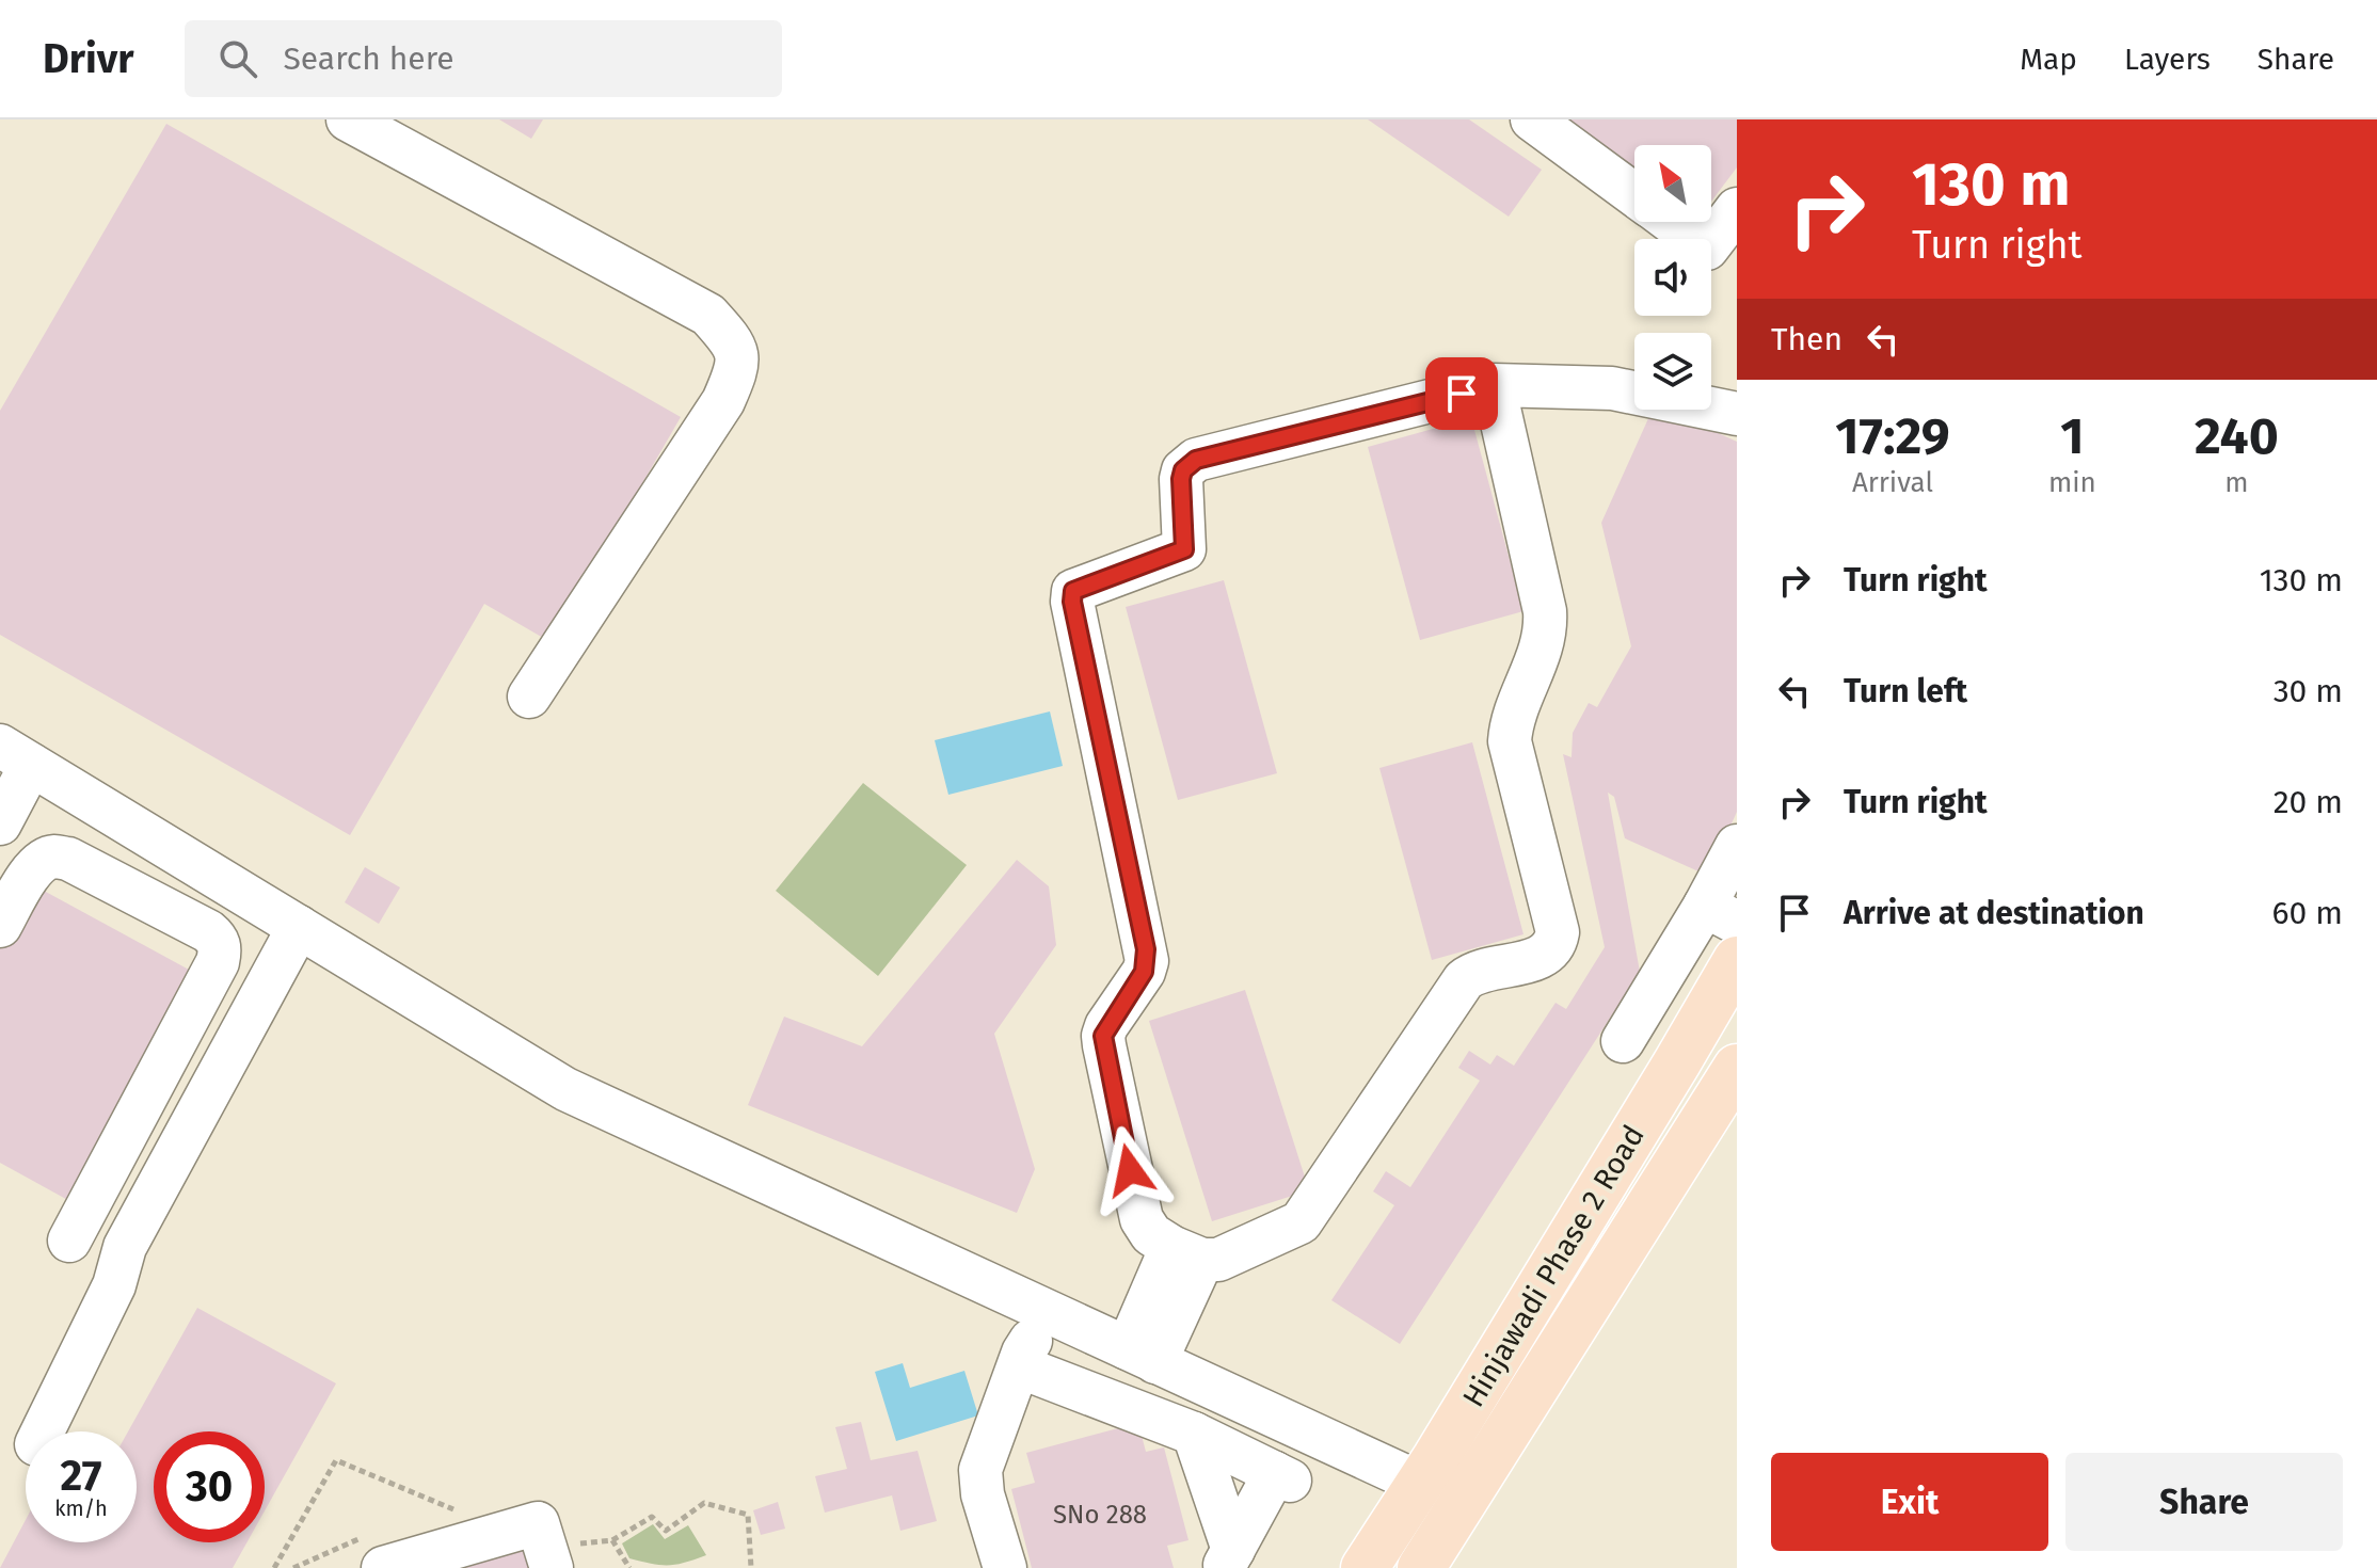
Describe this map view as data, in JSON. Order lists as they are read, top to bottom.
{
  "streets": {
    "main road": ["Hinjawadi Phase 2 Road"]
  },
  "house_numbers": ["SNo 288"],
  "north": "top left",
  "page": {
    "header": "Drivr",
    "search": "Search here",
    "nav": ["Map", "Layers", "Share"],
    "turn": ["130 m", "Turn right"],
    "then": "Then",
    "eta": [
      "17:29",
      "Arrival",
      "1",
      "min",
      "240",
      "m"
    ],
    "list": [
      {
        "name": "Turn right",
        "value": "130 m"
      },
      {
        "name": "Turn left",
        "value": "30 m"
      },
      {
        "name": "Turn right",
        "value": "20 m"
      },
      {
        "name": "Arrive at destination",
        "value": "60 m"
      }
    ],
    "speed": "27 km/h",
    "limit": "30",
    "buttons": ["Exit", "Share"]
  }
}
